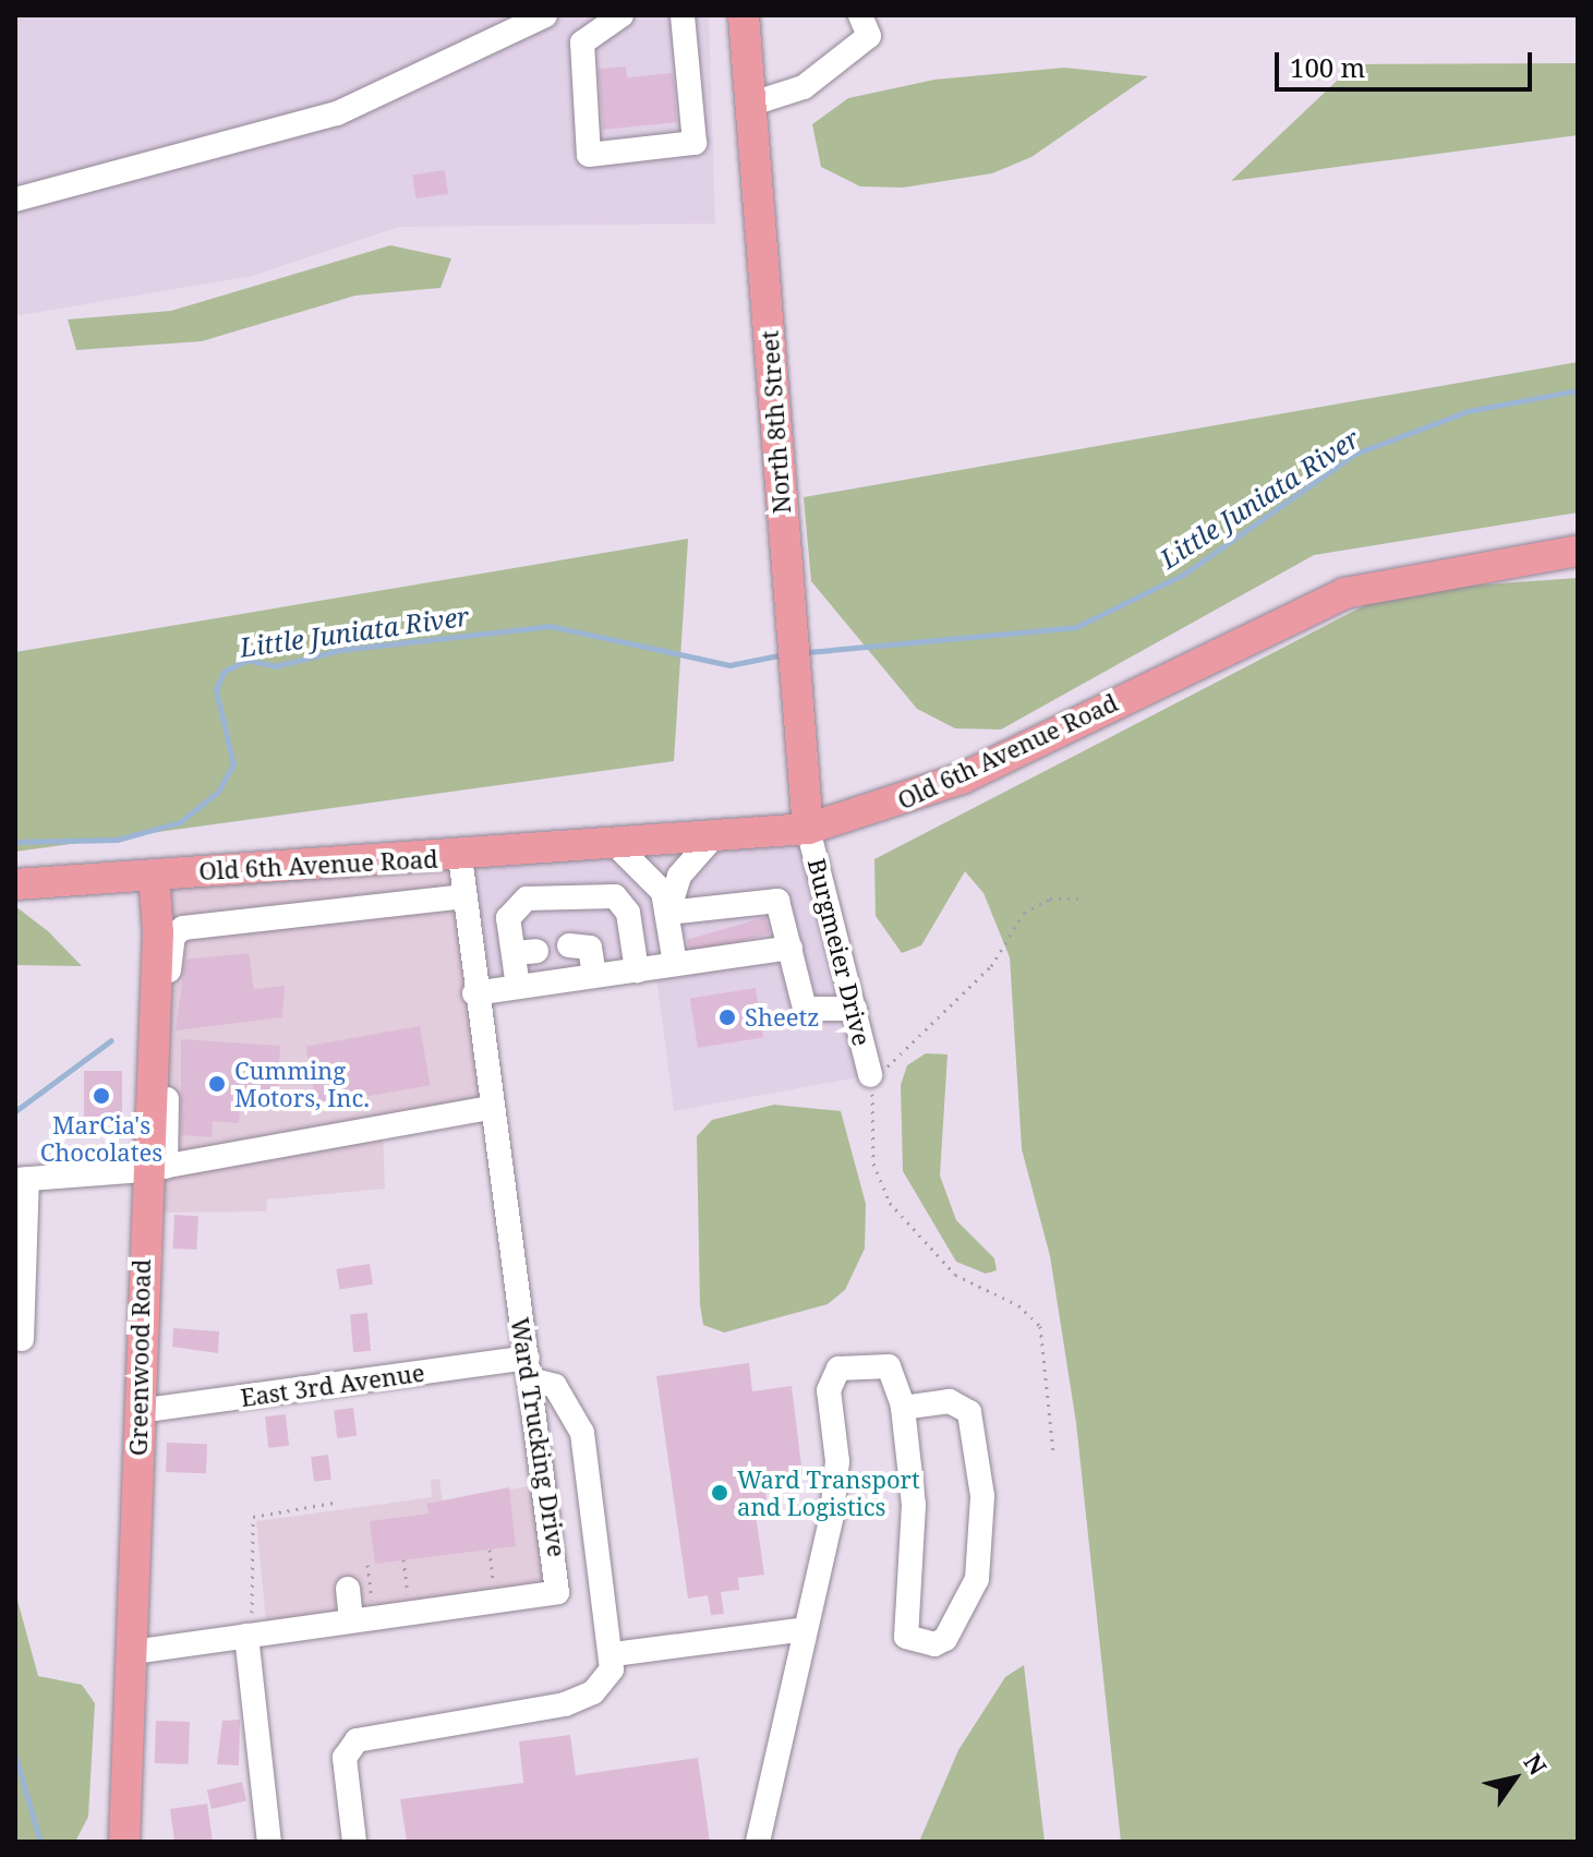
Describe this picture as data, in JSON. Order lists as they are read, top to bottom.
{
  "streets": {
    "main road": ["North 8th Street", "Old 6th Avenue Road", "Greenwood Road"],
    "street": ["Burgmeier Drive", "East 3rd Avenue", "Ward Trucking Drive"]
  },
  "crossings": [
    ["North 8th Street", "Old 6th Avenue Road"],
    ["North 8th Street", "Burgmeier Drive"],
    ["Old 6th Avenue Road", "Burgmeier Drive"],
    ["Old 6th Avenue Road", "Greenwood Road"],
    ["Old 6th Avenue Road", "Ward Trucking Drive"],
    ["Greenwood Road", "East 3rd Avenue"],
    ["Greenwood Road", "Ward Trucking Drive"],
    ["East 3rd Avenue", "Ward Trucking Drive"]
  ],
  "water": ["Little Juniata River"],
  "places": [
    "Sheetz",
    "Cumming Motors, Inc.",
    "MarCia's Chocolates",
    "Ward Transport and Logistics"
  ],
  "scale_bar": "100 m",
  "north": "top right"
}
